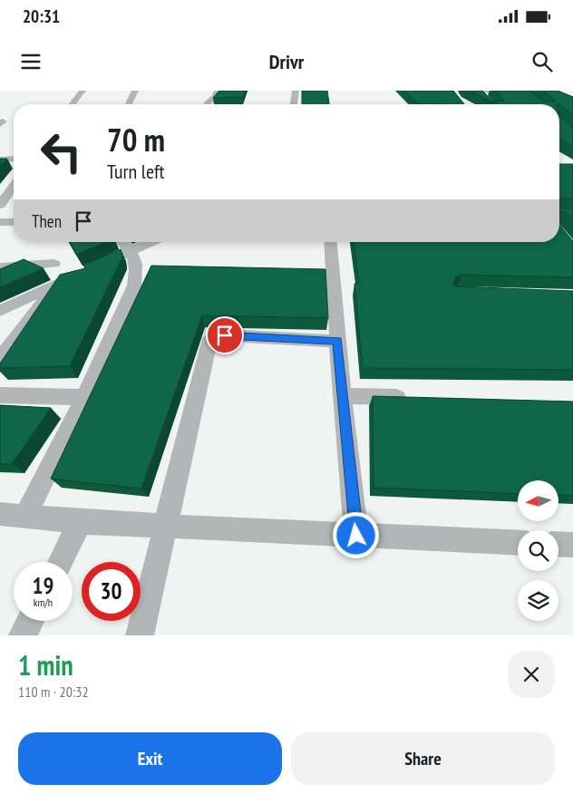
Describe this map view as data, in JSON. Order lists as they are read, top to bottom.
{
  "north": "left",
  "page": {
    "status": "20:31",
    "header": "Drivr",
    "turn": ["70 m", "Turn left"],
    "then": "Then",
    "speed": "19 km/h",
    "limit": "30",
    "heading": ["1 min", "110 m · 20:32"],
    "buttons": ["Exit", "Share"]
  }
}
